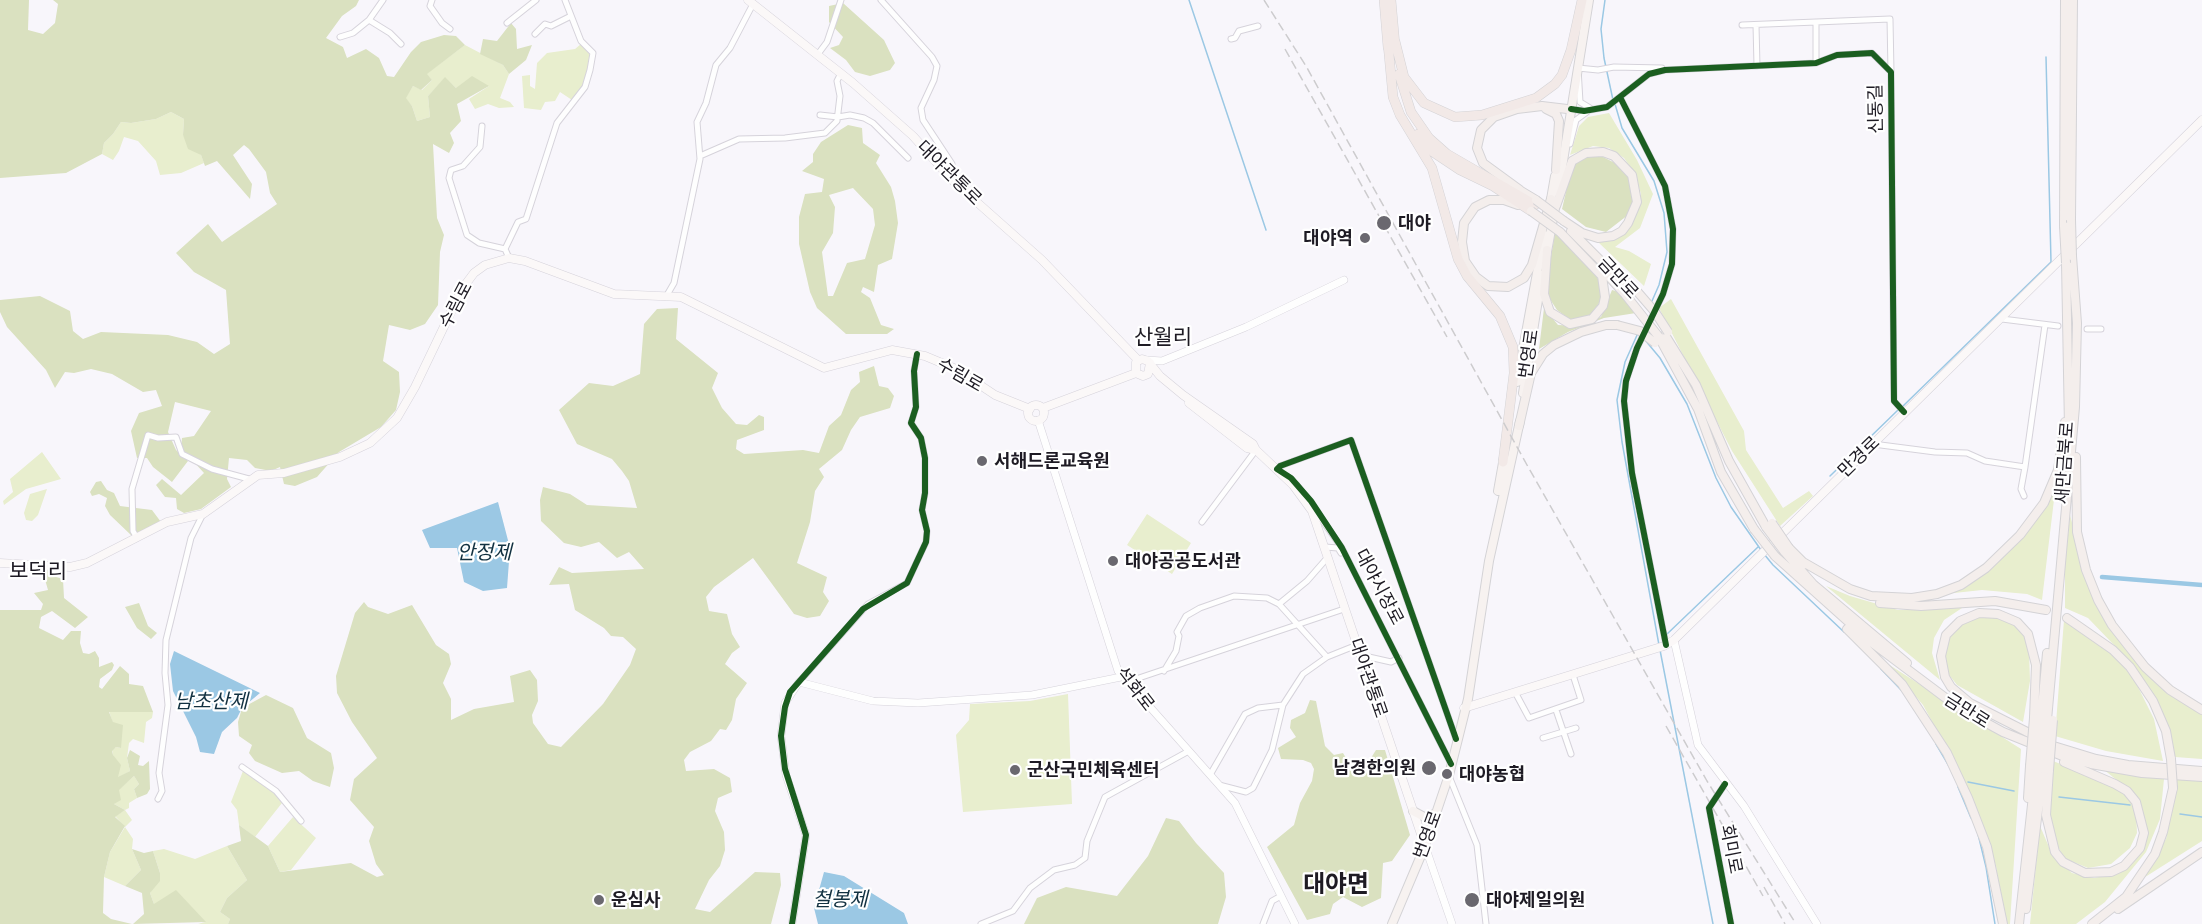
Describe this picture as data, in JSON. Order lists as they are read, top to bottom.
{
  "streets": {
    "highway": ["금만로", "새만금북로"],
    "main road": [
      "대야관통로",
      "수림로",
      "번영로",
      "만경로"
    ],
    "street": [
      "신동길",
      "대야시장로",
      "석화로",
      "회미로"
    ]
  },
  "crossings": [
    ["신동길", "번영로"],
    ["신동길", "만경로"],
    ["대야관통로", "번영로"],
    ["대야관통로", "대야시장로"],
    ["수림로", "석화로"],
    ["번영로", "만경로"],
    ["번영로", "대야시장로"]
  ],
  "districts": ["산월리", "보덕리", "대야면"],
  "water": ["안정제", "남초산제", "철봉제"],
  "places": [
    "대야",
    "대야역",
    "서해드론교육원",
    "대야공공도서관",
    "남경한의원",
    "군산국민체육센터",
    "대야농협",
    "운심사",
    "대야제일의원"
  ]
}
